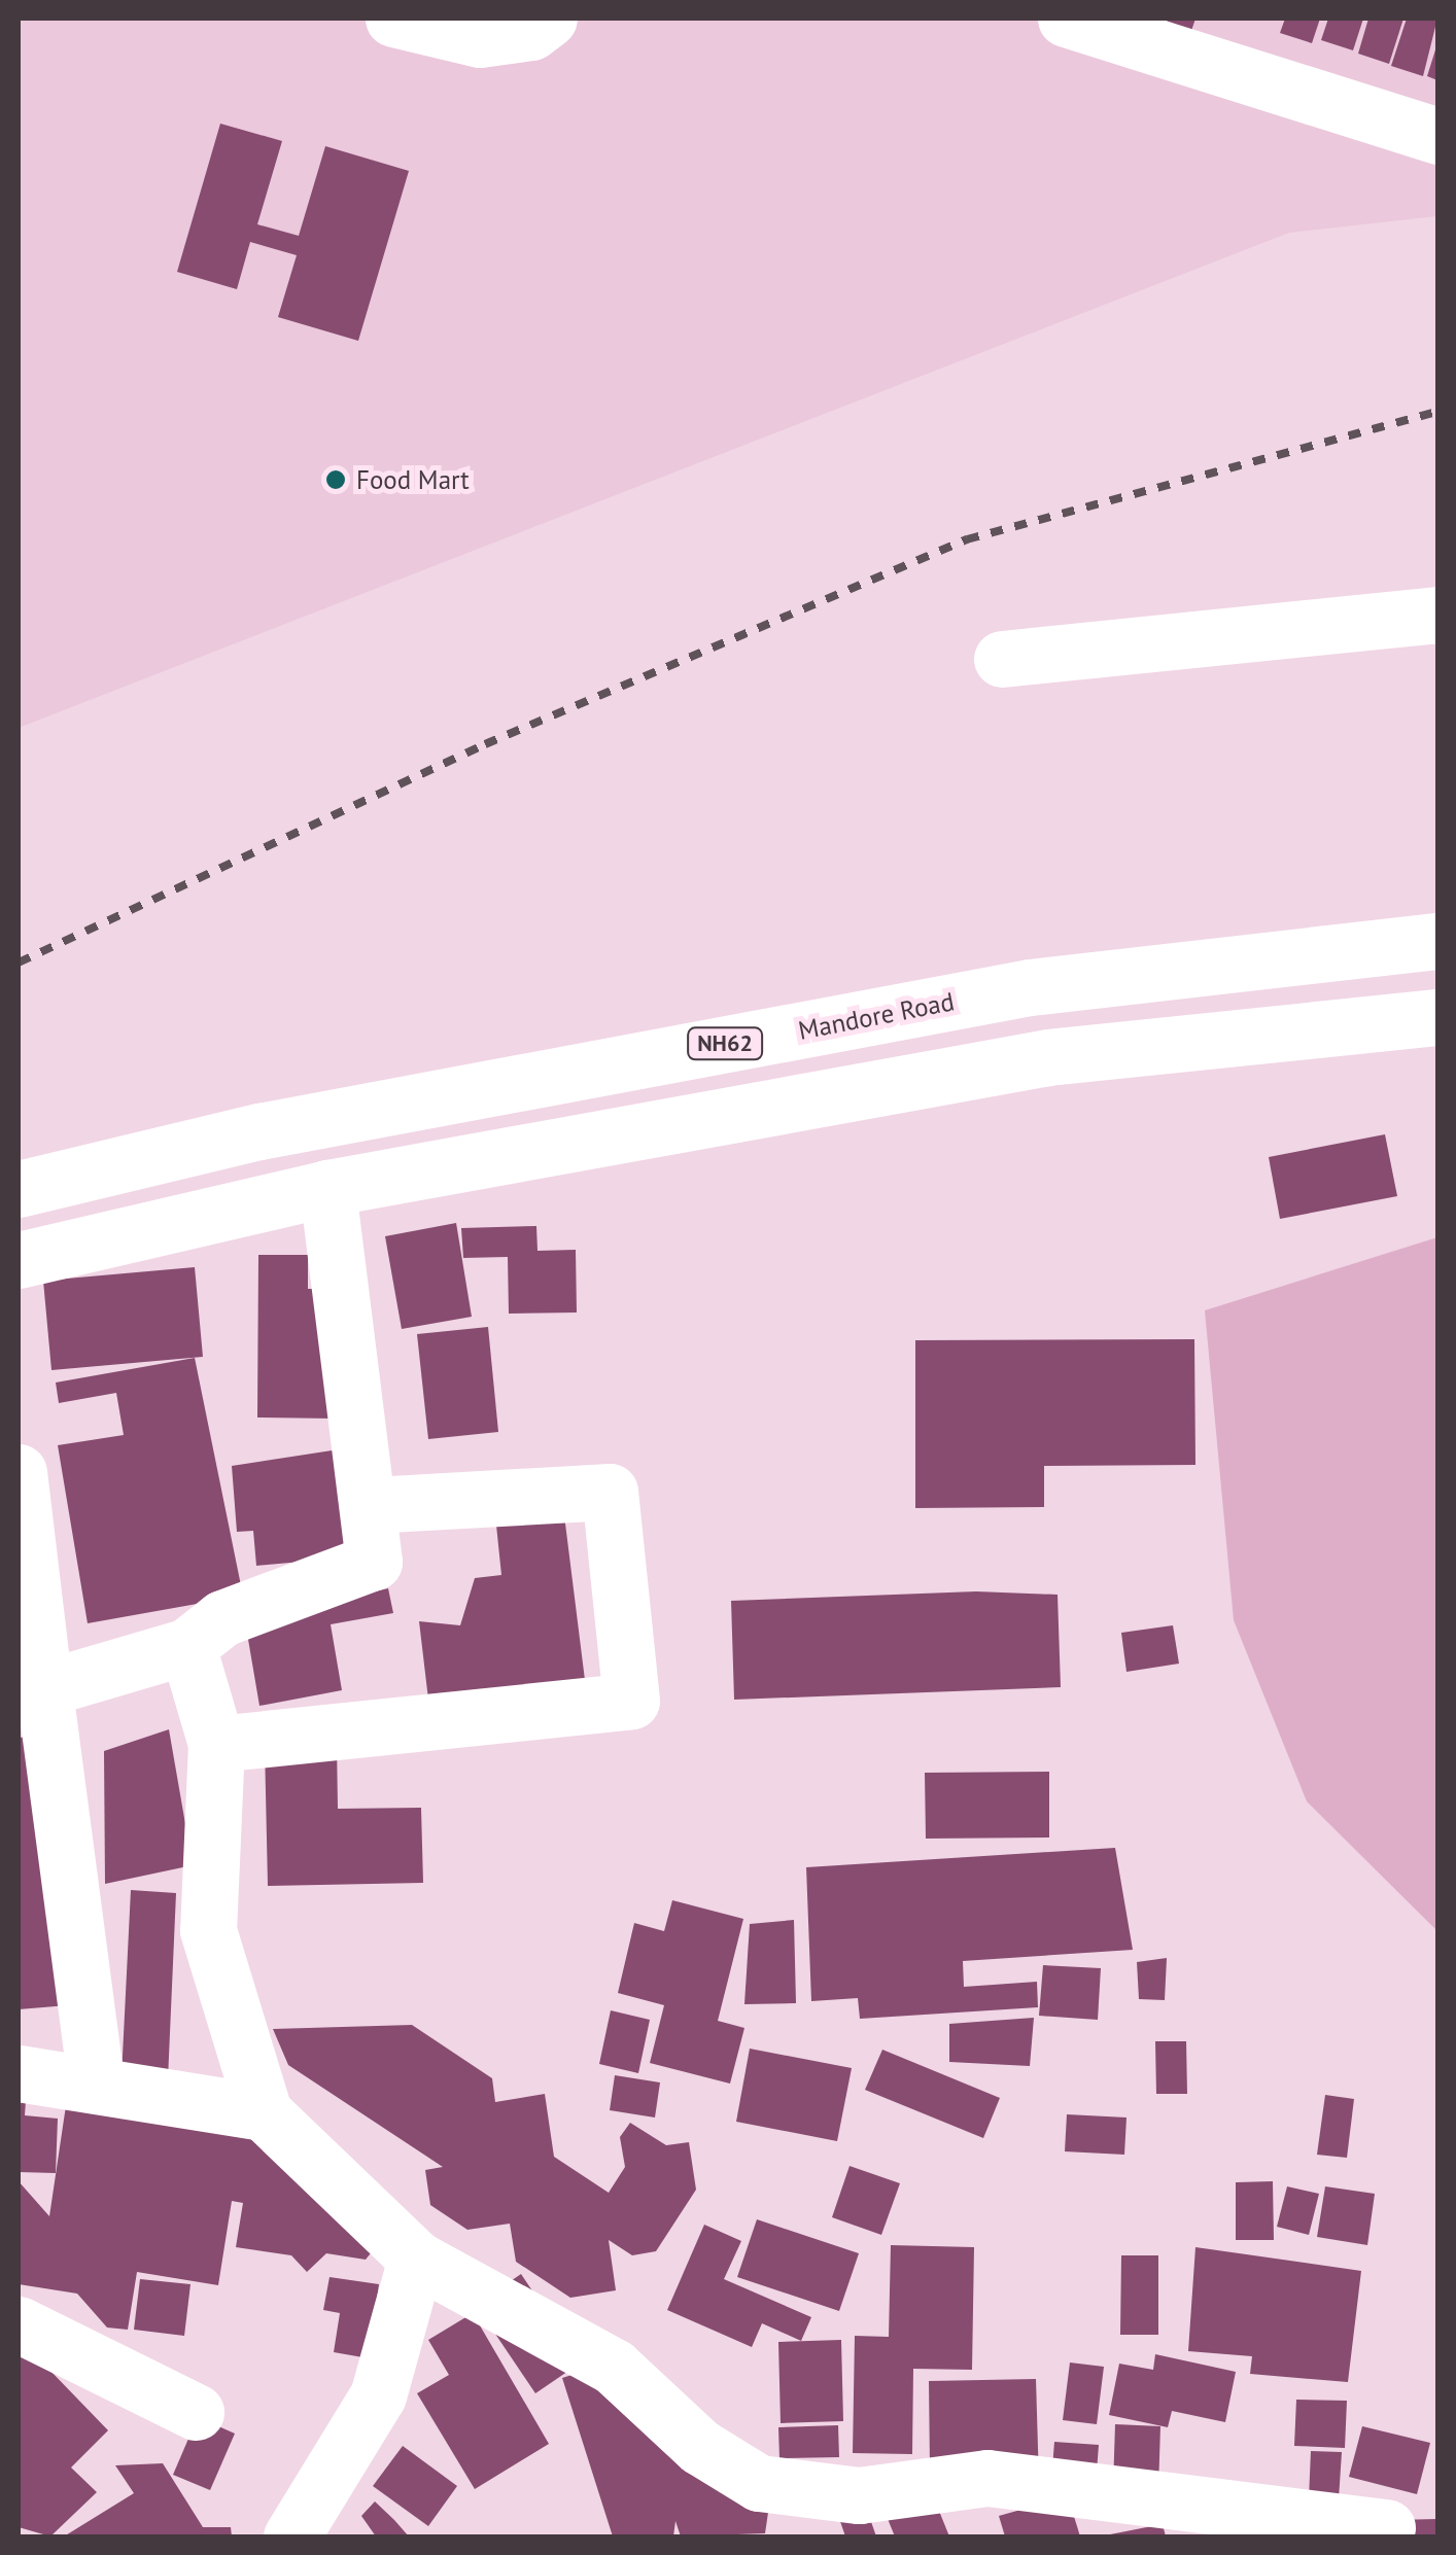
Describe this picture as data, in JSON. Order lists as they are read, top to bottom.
{
  "streets": {
    "main road": ["Mandore Road", "NH62"]
  },
  "places": ["Food Mart"]
}
